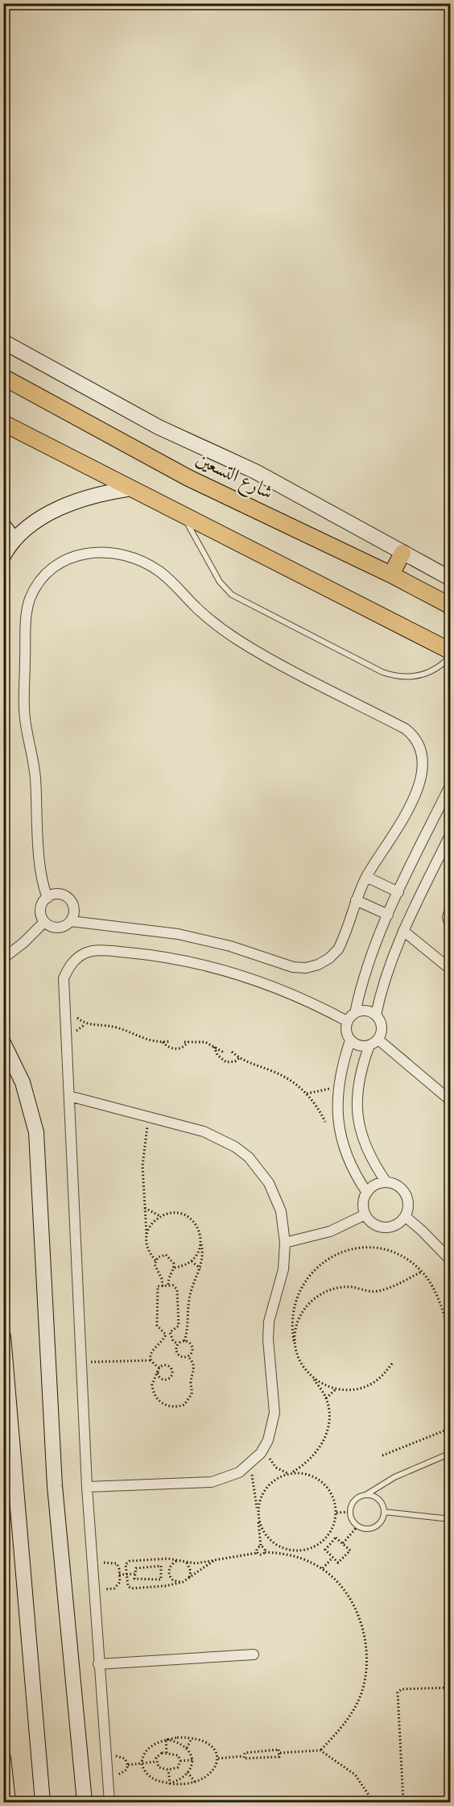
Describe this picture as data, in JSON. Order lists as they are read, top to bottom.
{
  "streets": {
    "main road": ["شارع التسعين"]
  }
}
